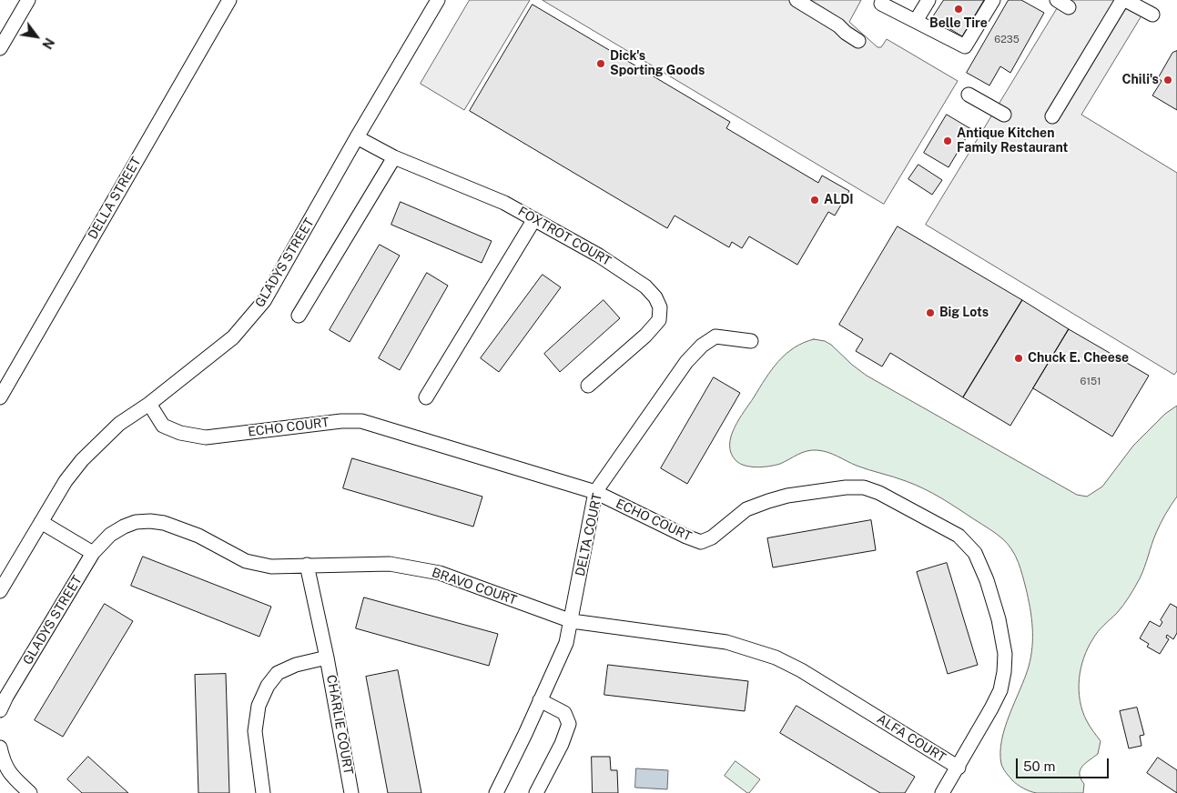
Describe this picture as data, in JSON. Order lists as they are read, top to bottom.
{
  "streets": {
    "street": [
      "DELLA STREET",
      "FOXTROT COURT",
      "GLADYS STREET",
      "ECHO COURT",
      "DELTA COURT",
      "BRAVO COURT",
      "CHARLIE COURT",
      "ALFA COURT"
    ]
  },
  "crossings": [
    ["FOXTROT COURT", "GLADYS STREET"],
    ["GLADYS STREET", "ECHO COURT"],
    ["GLADYS STREET", "BRAVO COURT"],
    ["ECHO COURT", "DELTA COURT"],
    ["ECHO COURT", "ALFA COURT"],
    ["DELTA COURT", "BRAVO COURT"],
    ["BRAVO COURT", "CHARLIE COURT"],
    ["BRAVO COURT", "ALFA COURT"]
  ],
  "places": [
    "Belle Tire",
    "Dick's Sporting Goods",
    "Chili's",
    "Antique Kitchen Family Restaurant",
    "ALDI",
    "Big Lots",
    "Chuck E. Cheese"
  ],
  "house_numbers": ["6235", "6151"],
  "scale_bar": "50 m",
  "north": "bottom right"
}
